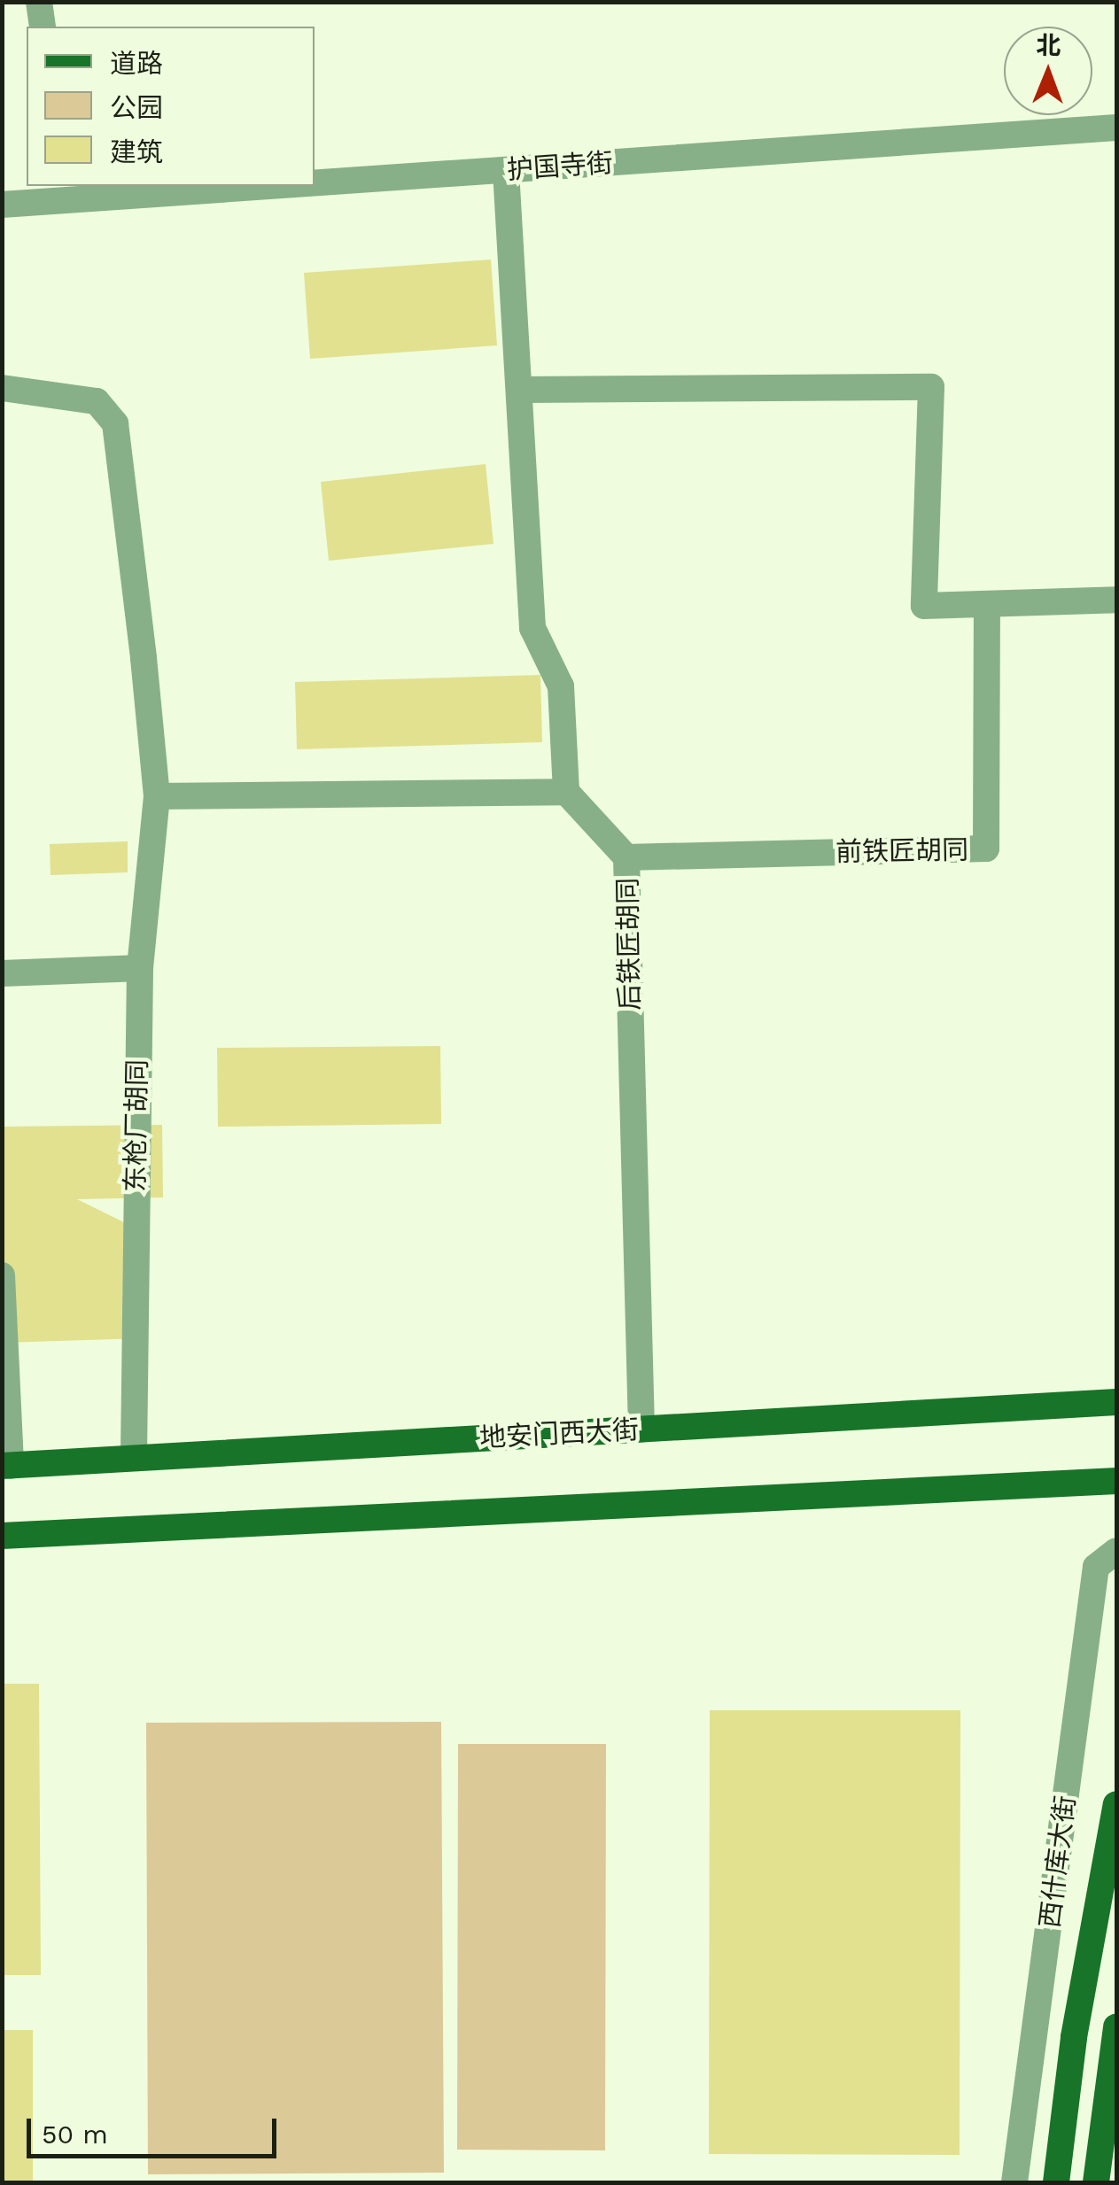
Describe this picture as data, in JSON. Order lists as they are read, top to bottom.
{
  "streets": {
    "main road": ["地安门西大街", "西什库大街"],
    "street": [
      "护国寺街",
      "前铁匠胡同",
      "后铁匠胡同",
      "东枪厂胡同"
    ]
  },
  "crossings": [
    ["前铁匠胡同", "后铁匠胡同"],
    ["后铁匠胡同", "地安门西大街"],
    ["东枪厂胡同", "地安门西大街"]
  ],
  "legend": ["道路", "公园", "建筑"],
  "scale_bar": "50 m",
  "north": "top"
}
